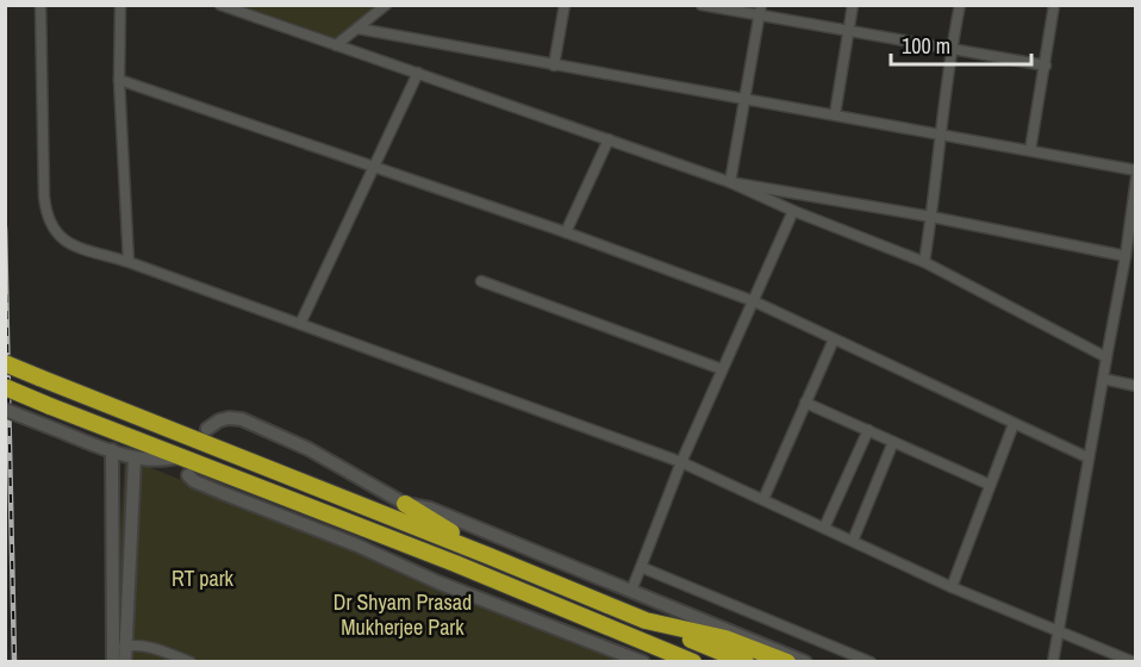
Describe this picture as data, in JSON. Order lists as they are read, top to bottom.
{
  "parks": ["RT park", "Dr Shyam Prasad Mukherjee Park"],
  "scale_bar": "100 m"
}
